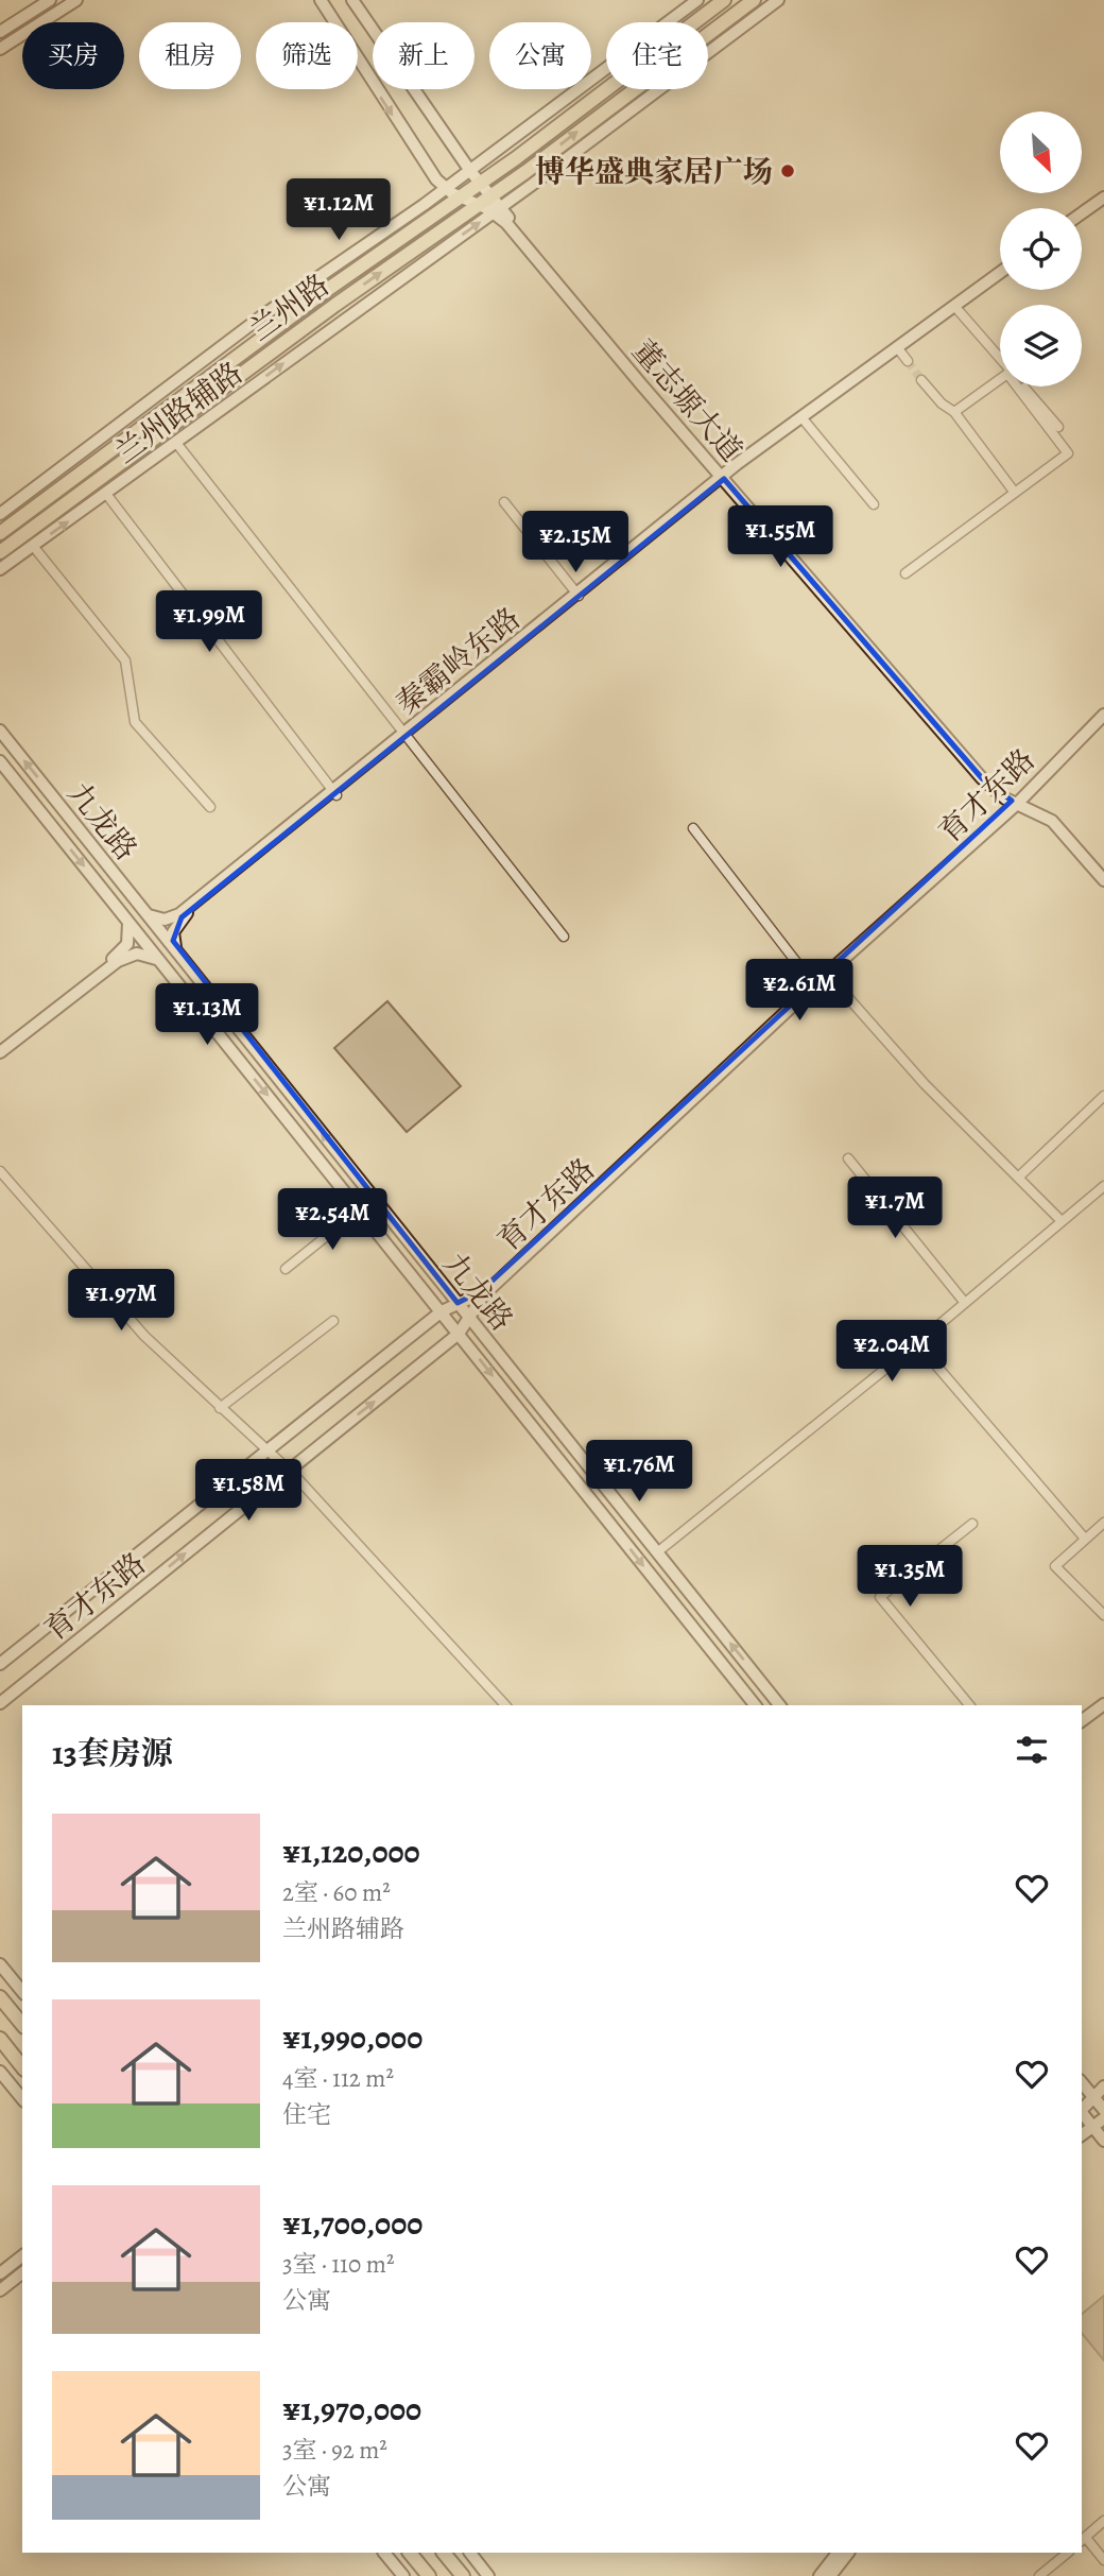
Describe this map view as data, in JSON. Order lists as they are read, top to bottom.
{
  "streets": {
    "main road": ["兰州路"],
    "street": [
      "董志塬大道",
      "兰州路辅路",
      "秦霸岭东路",
      "育才东路",
      "九龙路"
    ]
  },
  "crossings": [
    ["兰州路", "董志塬大道"],
    ["董志塬大道", "兰州路辅路"],
    ["董志塬大道", "秦霸岭东路"],
    ["董志塬大道", "育才东路"],
    ["秦霸岭东路", "九龙路"],
    ["育才东路", "九龙路"]
  ],
  "places": ["博华盛典家居广场"],
  "north": "bottom right",
  "page": {
    "chip": [
      "买房",
      "租房",
      "筛选",
      "新上",
      "公寓",
      "住宅"
    ],
    "price": [
      "¥1.12M",
      "¥1.55M",
      "¥2.15M",
      "¥1.99M",
      "¥2.61M",
      "¥1.13M",
      "¥1.7M",
      "¥2.54M",
      "¥1.97M",
      "¥2.04M",
      "¥1.76M",
      "¥1.58M",
      "¥1.35M"
    ],
    "heading": "13套房源",
    "list": [
      {
        "name": "¥1,120,000",
        "note": "2室 · 60 m² · 兰州路辅路"
      },
      {
        "name": "¥1,990,000",
        "note": "4室 · 112 m² · 住宅"
      },
      {
        "name": "¥1,700,000",
        "note": "3室 · 110 m² · 公寓"
      },
      {
        "name": "¥1,970,000",
        "note": "3室 · 92 m² · 公寓"
      }
    ]
  }
}
